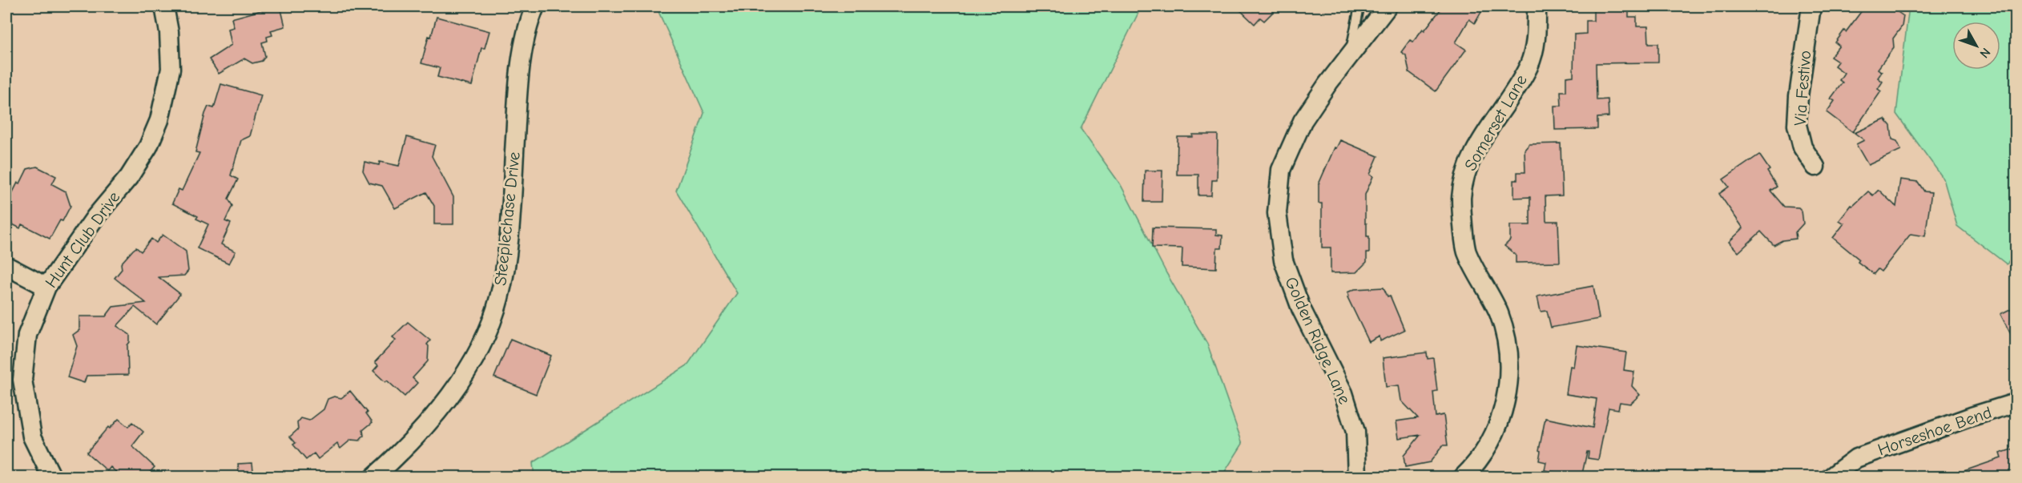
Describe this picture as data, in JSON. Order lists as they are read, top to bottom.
{
  "streets": {
    "street": [
      "Via Festivo",
      "Somerset Lane",
      "Steeplechase Drive",
      "Hunt Club Drive",
      "Golden Ridge Lane",
      "Horseshoe Bend"
    ]
  },
  "north": "bottom right"
}
